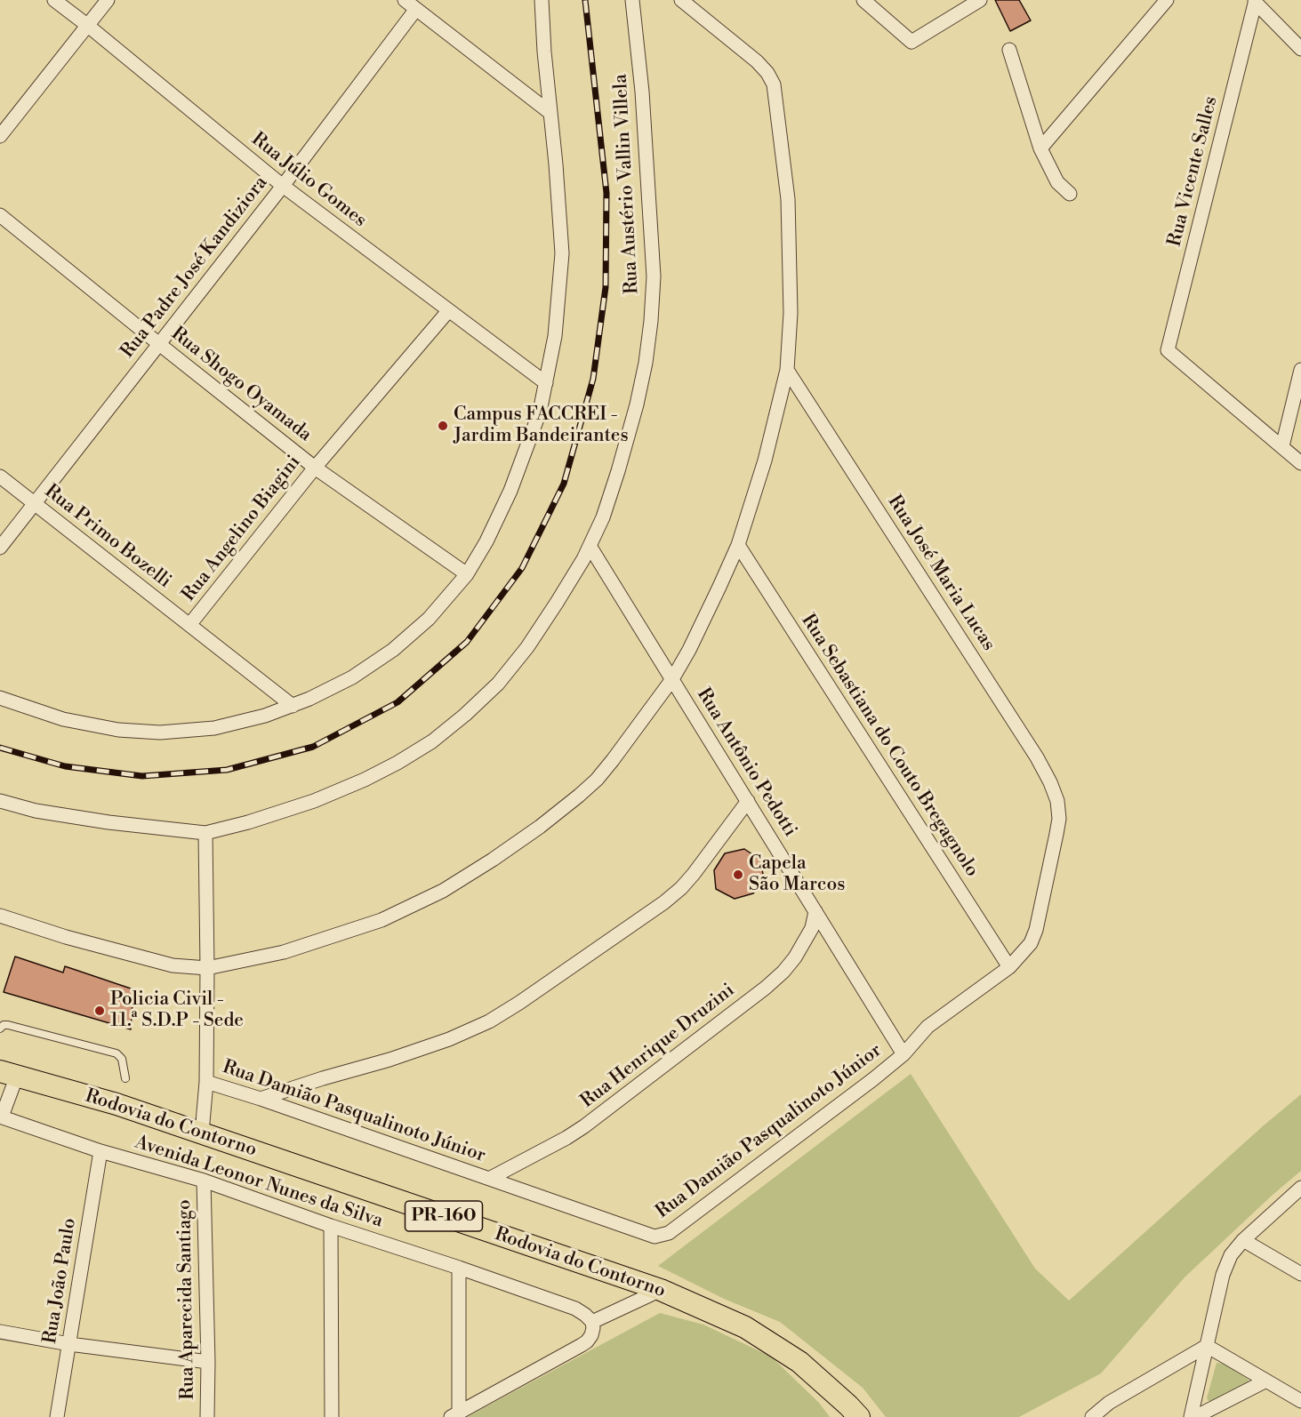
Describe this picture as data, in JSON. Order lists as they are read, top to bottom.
{
  "streets": {
    "main road": ["Rodovia do Contorno", "PR-160"],
    "street": [
      "Rua Vicente Salles",
      "Rua Júlio Gomes",
      "Rua Austério Vallin Villela",
      "Rua Padre José Kandiziora",
      "Rua Shogo Oyamada",
      "Rua Angelino Biagini",
      "Rua Primo Bozelli",
      "Rua José Maria Lucas",
      "Rua Sebastiana do Couto Bregagnolo",
      "Rua Antônio Pedotti",
      "Rua Henrique Druzini",
      "Rua Damião Pasqualinoto Júnior",
      "Avenida Leonor Nunes da Silva",
      "Rua João Paulo",
      "Rua Aparecida Santiago"
    ]
  },
  "crossings": [
    ["Rua Júlio Gomes", "Rua Padre José Kandiziora"],
    ["Rua Júlio Gomes", "Rua Angelino Biagini"],
    ["Rua Austério Vallin Villela", "Rua Antônio Pedotti"],
    ["Rua Padre José Kandiziora", "Rua Shogo Oyamada"],
    ["Rua Padre José Kandiziora", "Rua Primo Bozelli"],
    ["Rua Shogo Oyamada", "Rua Angelino Biagini"],
    ["Rua Angelino Biagini", "Rua Primo Bozelli"],
    ["Rua José Maria Lucas", "Rua Damião Pasqualinoto Júnior"],
    ["Rua Sebastiana do Couto Bregagnolo", "Rua Damião Pasqualinoto Júnior"],
    ["Rua Antônio Pedotti", "Rua Henrique Druzini"],
    ["Rua Antônio Pedotti", "Rua Damião Pasqualinoto Júnior"],
    ["Rua Henrique Druzini", "Rua Damião Pasqualinoto Júnior"],
    ["Avenida Leonor Nunes da Silva", "Rua João Paulo"],
    ["Avenida Leonor Nunes da Silva", "Rua Aparecida Santiago"]
  ],
  "places": ["Campus FACCREI - Jardim Bandeirantes", "Capela São Marcos", "Policia Civil - 11.ª S.D.P - Sede"]
}
